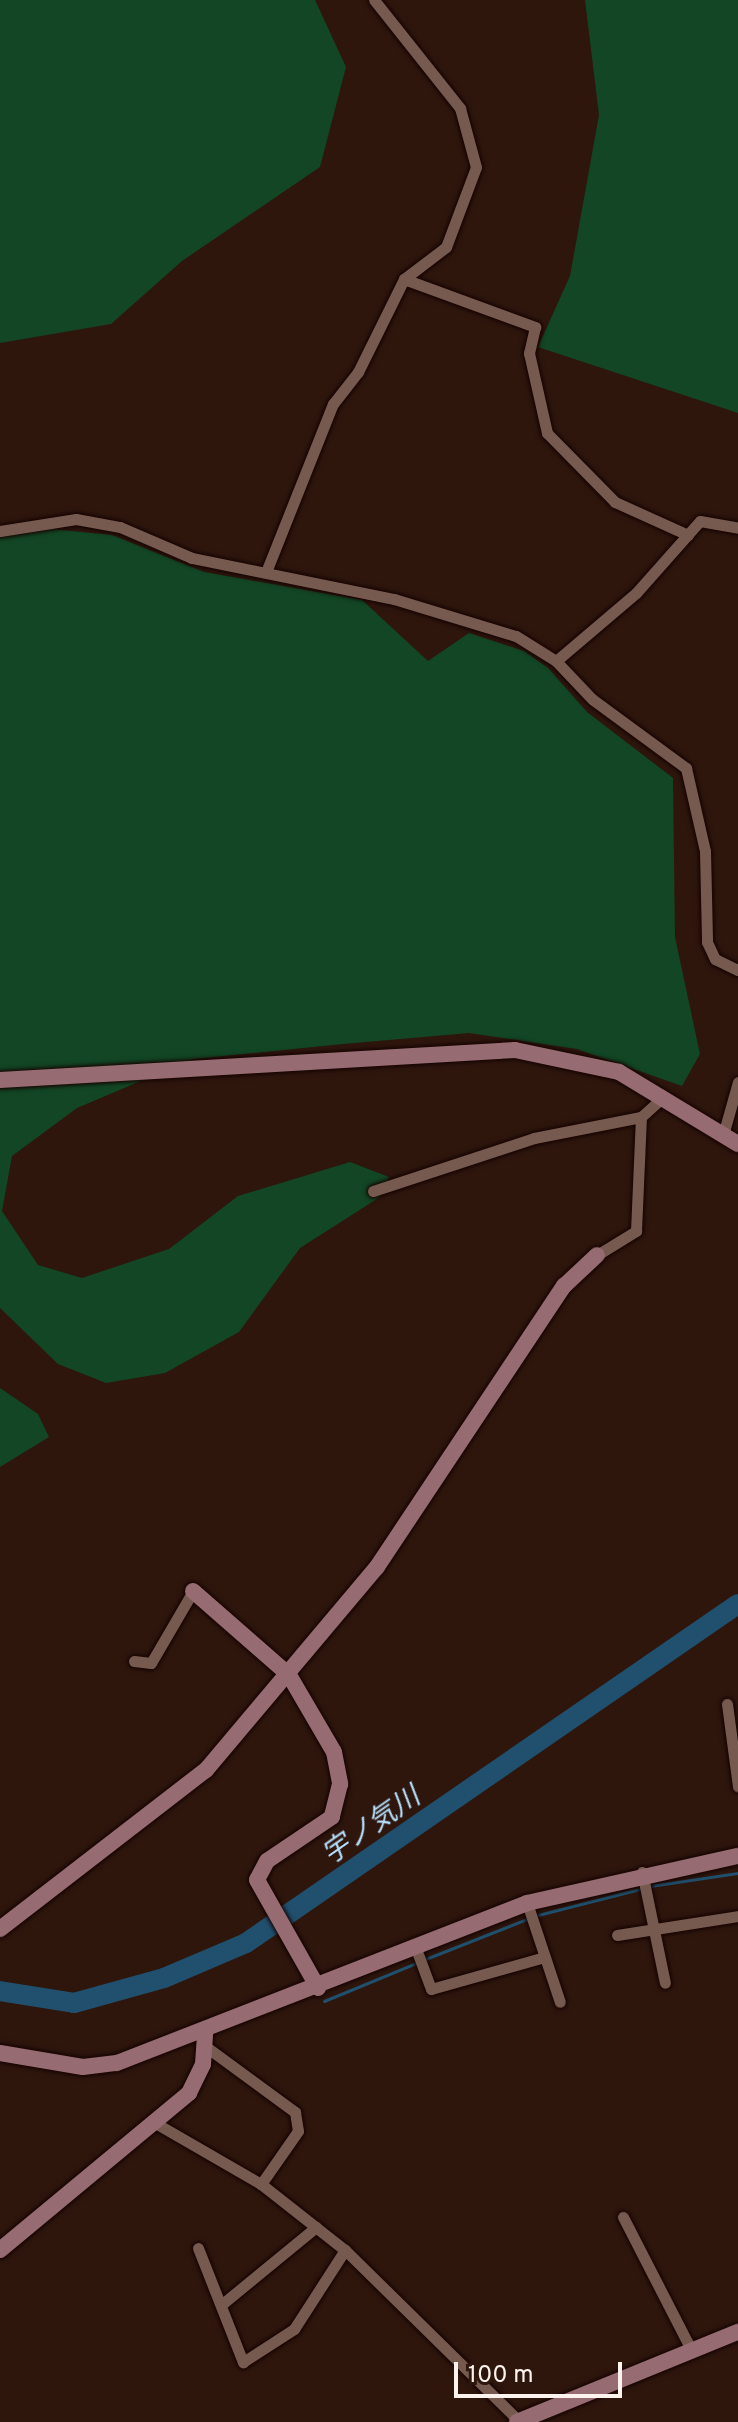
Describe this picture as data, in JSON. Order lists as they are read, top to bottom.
{
  "water": ["宇ノ気川"],
  "scale_bar": "100 m"
}
